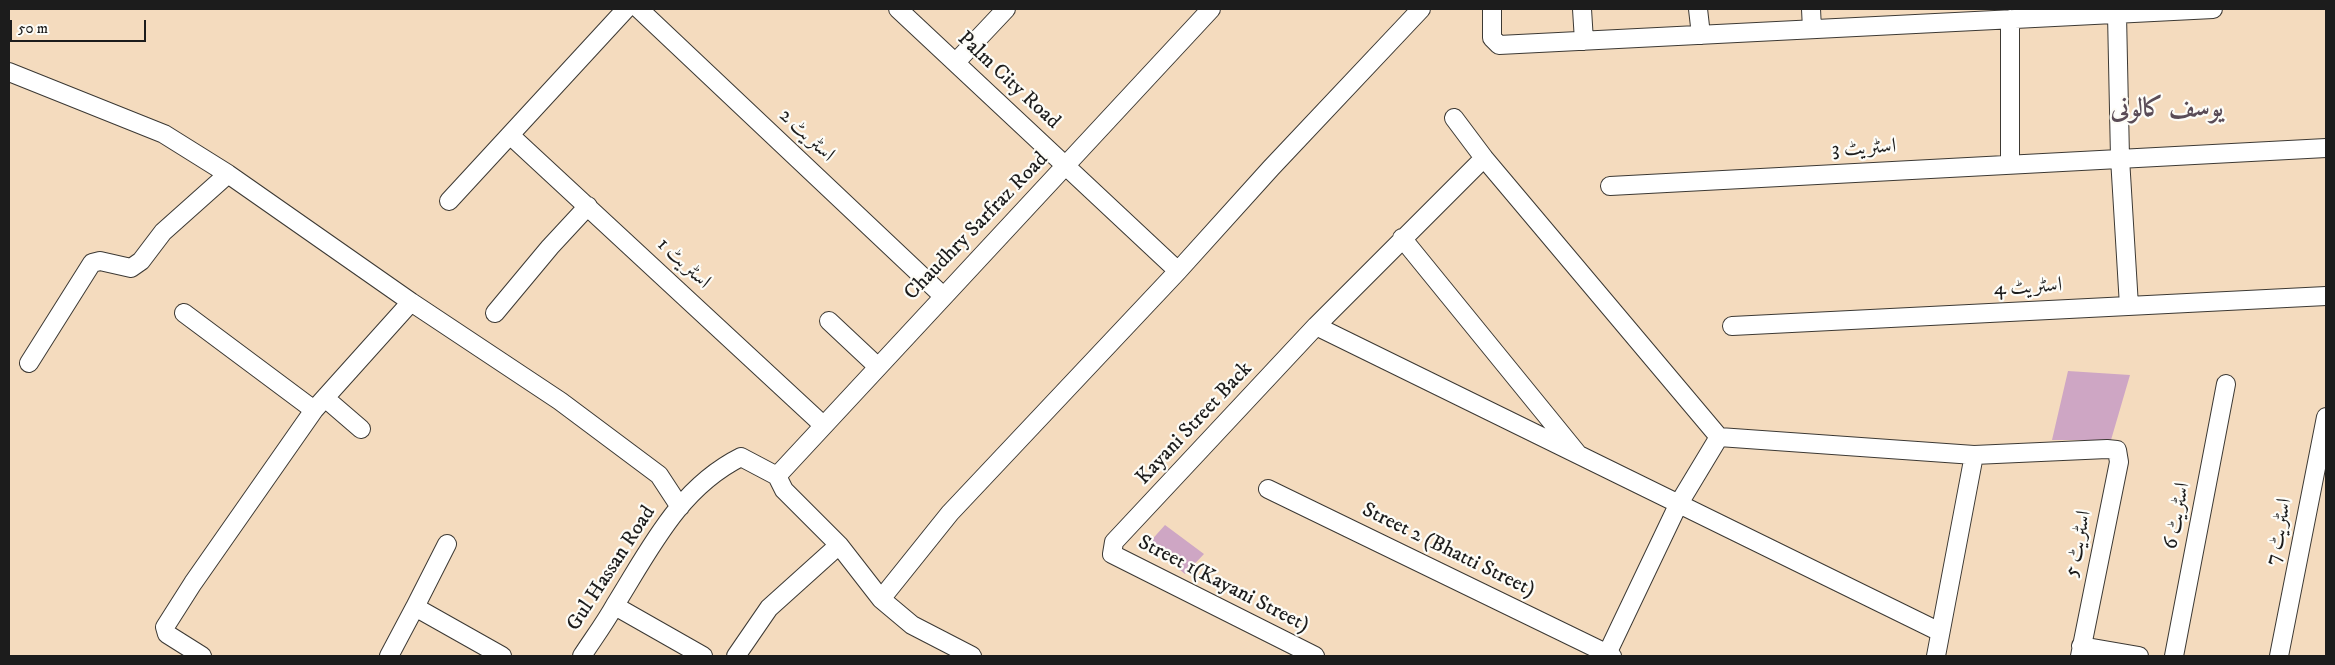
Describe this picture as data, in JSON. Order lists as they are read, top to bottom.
{
  "streets": {
    "street": [
      "Palm City Road",
      "اسٹریٹ 2",
      "اسٹریٹ 3",
      "Chaudhry Sarfraz Road",
      "اسٹریٹ 1",
      "اسٹریٹ 4",
      "Kayani Street Back",
      "اسٹریٹ 6",
      "اسٹریٹ 7",
      "اسٹریٹ 5",
      "Street 2 (Bhatti Street)",
      "Gul Hassan Road",
      "Street 1(Kayani Street)"
    ]
  },
  "crossings": [
    ["Palm City Road", "Chaudhry Sarfraz Road"],
    ["اسٹریٹ 2", "Chaudhry Sarfraz Road"],
    ["Chaudhry Sarfraz Road", "اسٹریٹ 1"],
    ["Chaudhry Sarfraz Road", "Gul Hassan Road"],
    ["Kayani Street Back", "Street 1(Kayani Street)"]
  ],
  "districts": ["یوسف کالونی"],
  "scale_bar": "50 m"
}
